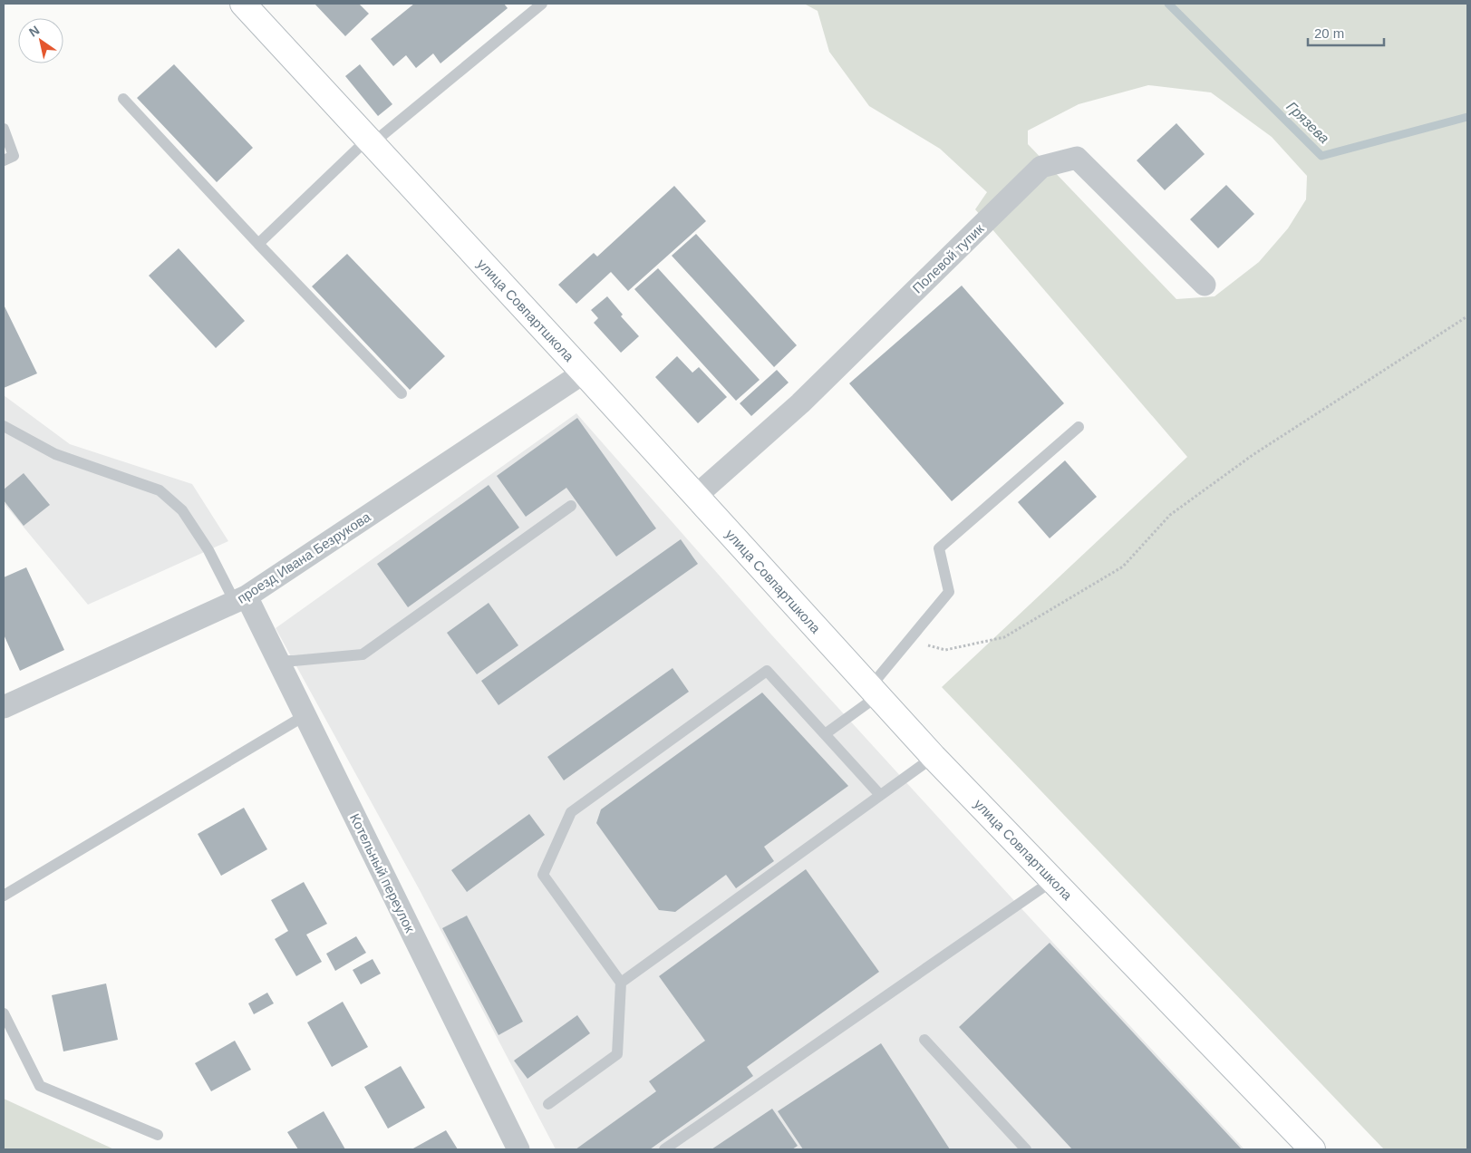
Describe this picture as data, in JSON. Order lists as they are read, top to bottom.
{
  "streets": {
    "street": [
      "Полевой тупик",
      "улица Совпартшкола",
      "проезд Ивана Безрукова",
      "Котельный переулок"
    ]
  },
  "crossings": [
    ["Полевой тупик", "улица Совпартшкола"],
    ["улица Совпартшкола", "проезд Ивана Безрукова"],
    ["проезд Ивана Безрукова", "Котельный переулок"]
  ],
  "water": ["Грязева"],
  "scale_bar": "20 m",
  "north": "top left"
}
